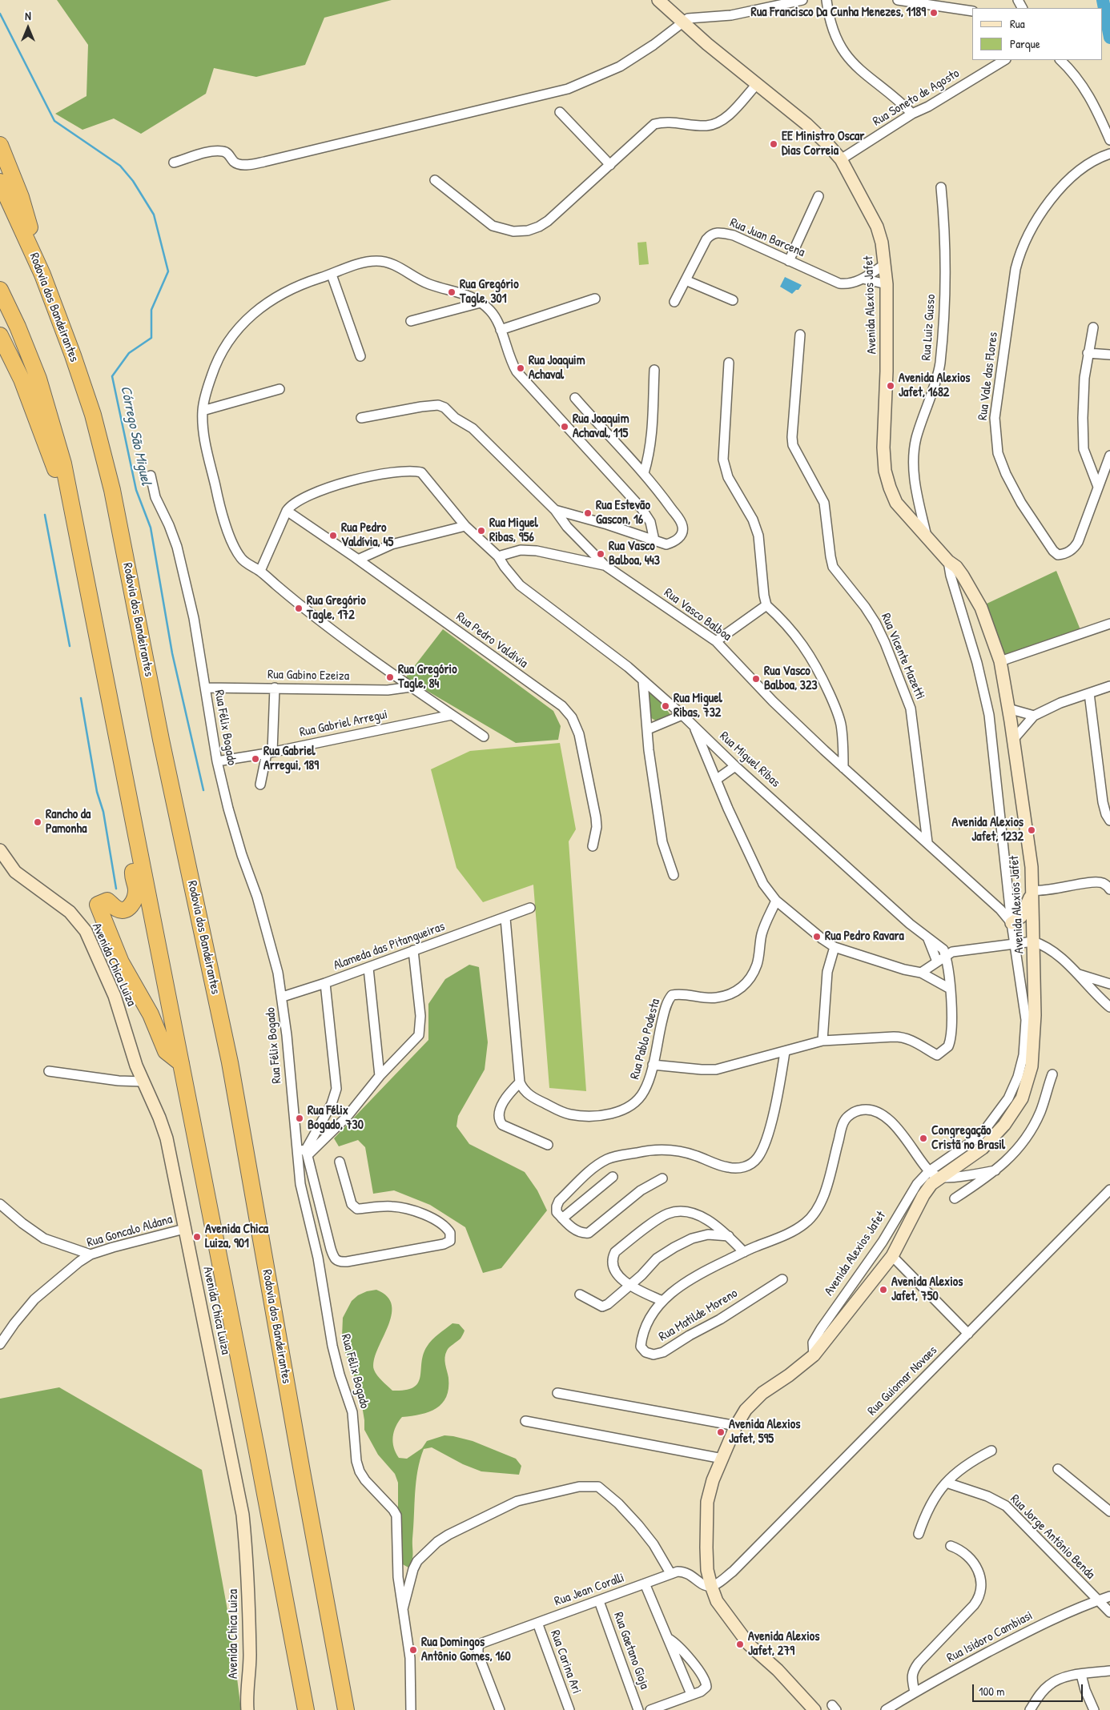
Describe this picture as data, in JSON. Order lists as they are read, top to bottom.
{
  "streets": {
    "highway": ["Rodovia dos Bandeirantes"],
    "main road": ["Avenida Alexios Jafet", "Avenida Chica Luiza"],
    "street": [
      "Rua Soneto de Agosto",
      "Rua Juan Barcena",
      "Rua Luiz Gusso",
      "Rua Vale das Flores",
      "Rua Vasco Balboa",
      "Rua Pedro Valdivia",
      "Rua Vicente Mazetti",
      "Rua Gabino Ezeiza",
      "Rua Gabriel Arregui",
      "Rua Félix Bogado",
      "Rua Miguel Ribas",
      "Alameda das Pitangueiras",
      "Rua Pablo Podesta",
      "Rua Goncalo Aldana",
      "Rua Matilde Moreno",
      "Rua Guiomar Novaes",
      "Rua Jorge Antônio Benda",
      "Rua Jean Coralli",
      "Rua Isidoro Cambiasi",
      "Rua Gaetano Gioja",
      "Rua Carina Ari"
    ]
  },
  "crossings": [
    ["Rua Soneto de Agosto", "Avenida Alexios Jafet"],
    ["Rua Juan Barcena", "Avenida Alexios Jafet"],
    ["Avenida Alexios Jafet", "Rua Luiz Gusso"],
    ["Avenida Alexios Jafet", "Rua Vasco Balboa"],
    ["Avenida Alexios Jafet", "Rua Matilde Moreno"],
    ["Avenida Alexios Jafet", "Rua Guiomar Novaes"],
    ["Avenida Alexios Jafet", "Rua Jean Coralli"],
    ["Rua Vasco Balboa", "Rua Vicente Mazetti"],
    ["Rua Pedro Valdivia", "Rua Miguel Ribas"],
    ["Rua Gabino Ezeiza", "Rua Félix Bogado"],
    ["Rua Gabriel Arregui", "Rua Félix Bogado"],
    ["Rua Félix Bogado", "Alameda das Pitangueiras"],
    ["Avenida Chica Luiza", "Rua Goncalo Aldana"],
    ["Rua Guiomar Novaes", "Rua Jean Coralli"],
    ["Rua Jorge Antônio Benda", "Rua Isidoro Cambiasi"],
    ["Rua Jean Coralli", "Rua Gaetano Gioja"],
    ["Rua Jean Coralli", "Rua Carina Ari"]
  ],
  "water": ["Córrego São Miguel"],
  "places": [
    "Rua Francisco Da Cunha Menezes, 1189",
    "EE Ministro Oscar Dias Correia",
    "Rua Gregório Tagle, 301",
    "Rua Joaquim Achaval",
    "Avenida Alexios Jafet, 1682",
    "Rua Joaquim Achaval, 115",
    "Rua Estevão Gascon, 16",
    "Rua Miguel Ribas, 956",
    "Rua Pedro Valdívia, 45",
    "Rua Vasco Balboa, 443",
    "Rua Gregório Tagle, 172",
    "Rua Gregório Tagle, 84",
    "Rua Vasco Balboa, 323",
    "Rua Miguel Ribas, 732",
    "Rua Gabriel Arregui, 189",
    "Rancho da Pamonha",
    "Avenida Alexios Jafet, 1232",
    "Rua Pedro Ravara",
    "Rua Félix Bogado, 730",
    "Congregação Cristã no Brasil",
    "Avenida Chica Luiza, 901",
    "Avenida Alexios Jafet, 750",
    "Avenida Alexios Jafet, 595",
    "Avenida Alexios Jafet, 279",
    "Rua Domingos Antônio Gomes, 160"
  ],
  "legend": ["Rua", "Parque"],
  "scale_bar": "100 m",
  "north": "top"
}
